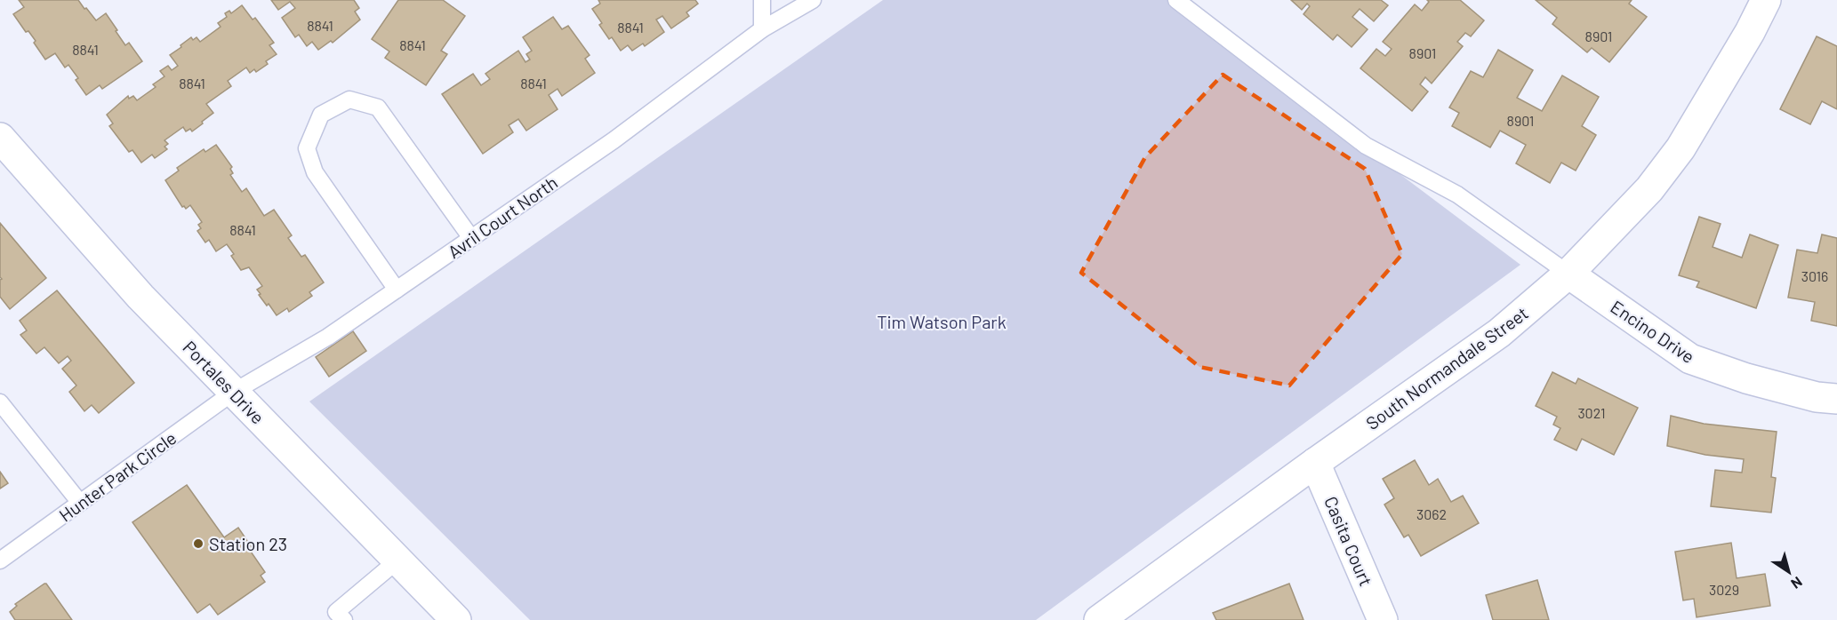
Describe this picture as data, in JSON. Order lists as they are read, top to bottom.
{
  "streets": {
    "street": [
      "Encino Drive",
      "South Normandale Street",
      "Portales Drive",
      "Casita Court"
    ],
    "lane": ["Avril Court North", "Hunter Park Circle"]
  },
  "crossings": [
    ["Avril Court North", "Portales Drive"],
    ["Avril Court North", "Hunter Park Circle"],
    ["Encino Drive", "South Normandale Street"],
    ["South Normandale Street", "Casita Court"],
    ["Portales Drive", "Hunter Park Circle"]
  ],
  "parks": ["Tim Watson Park"],
  "places": ["Station 23"],
  "house_numbers": [
    "8841",
    "8841",
    "8901",
    "8841",
    "8841",
    "8901",
    "8841",
    "8841",
    "8901",
    "8841",
    "3016",
    "3021",
    "3062",
    "3029"
  ],
  "north": "bottom right"
}
